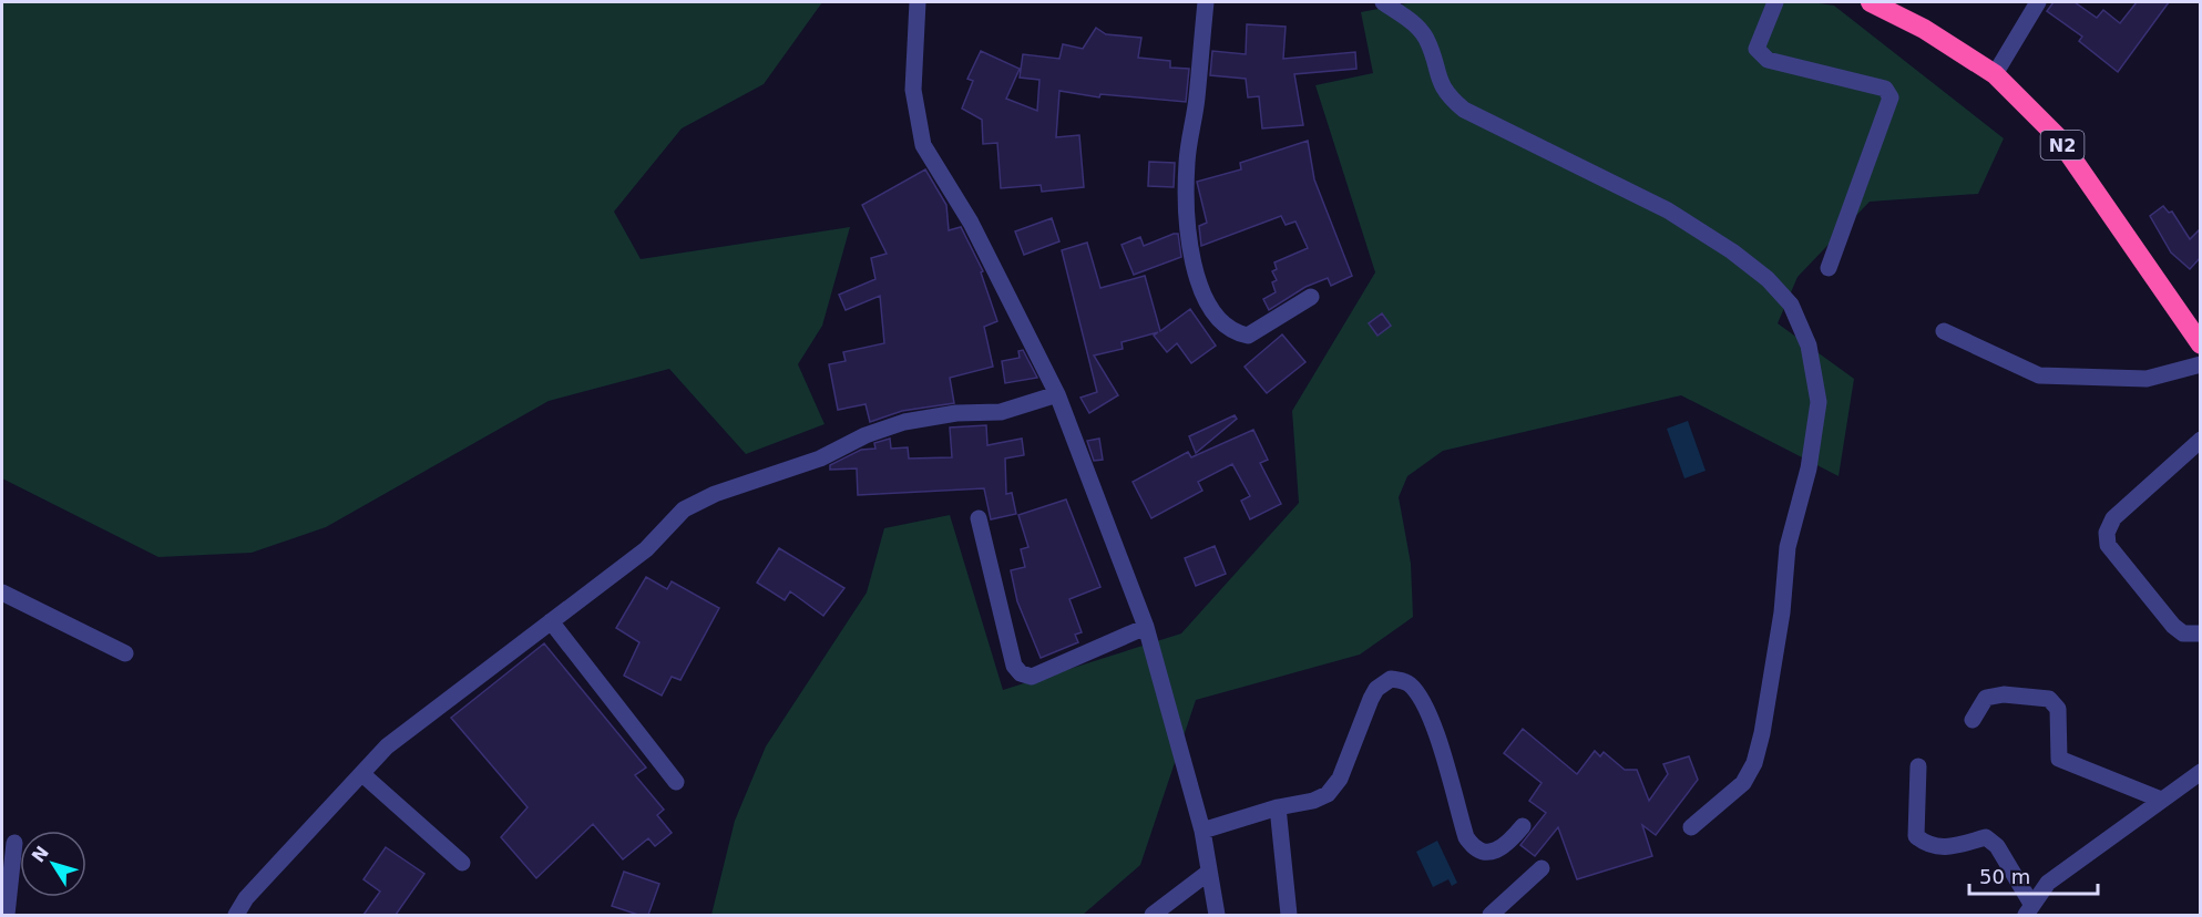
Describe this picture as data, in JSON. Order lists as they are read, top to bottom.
{
  "streets": {
    "highway": ["N2"]
  },
  "scale_bar": "50 m",
  "north": "top left"
}
